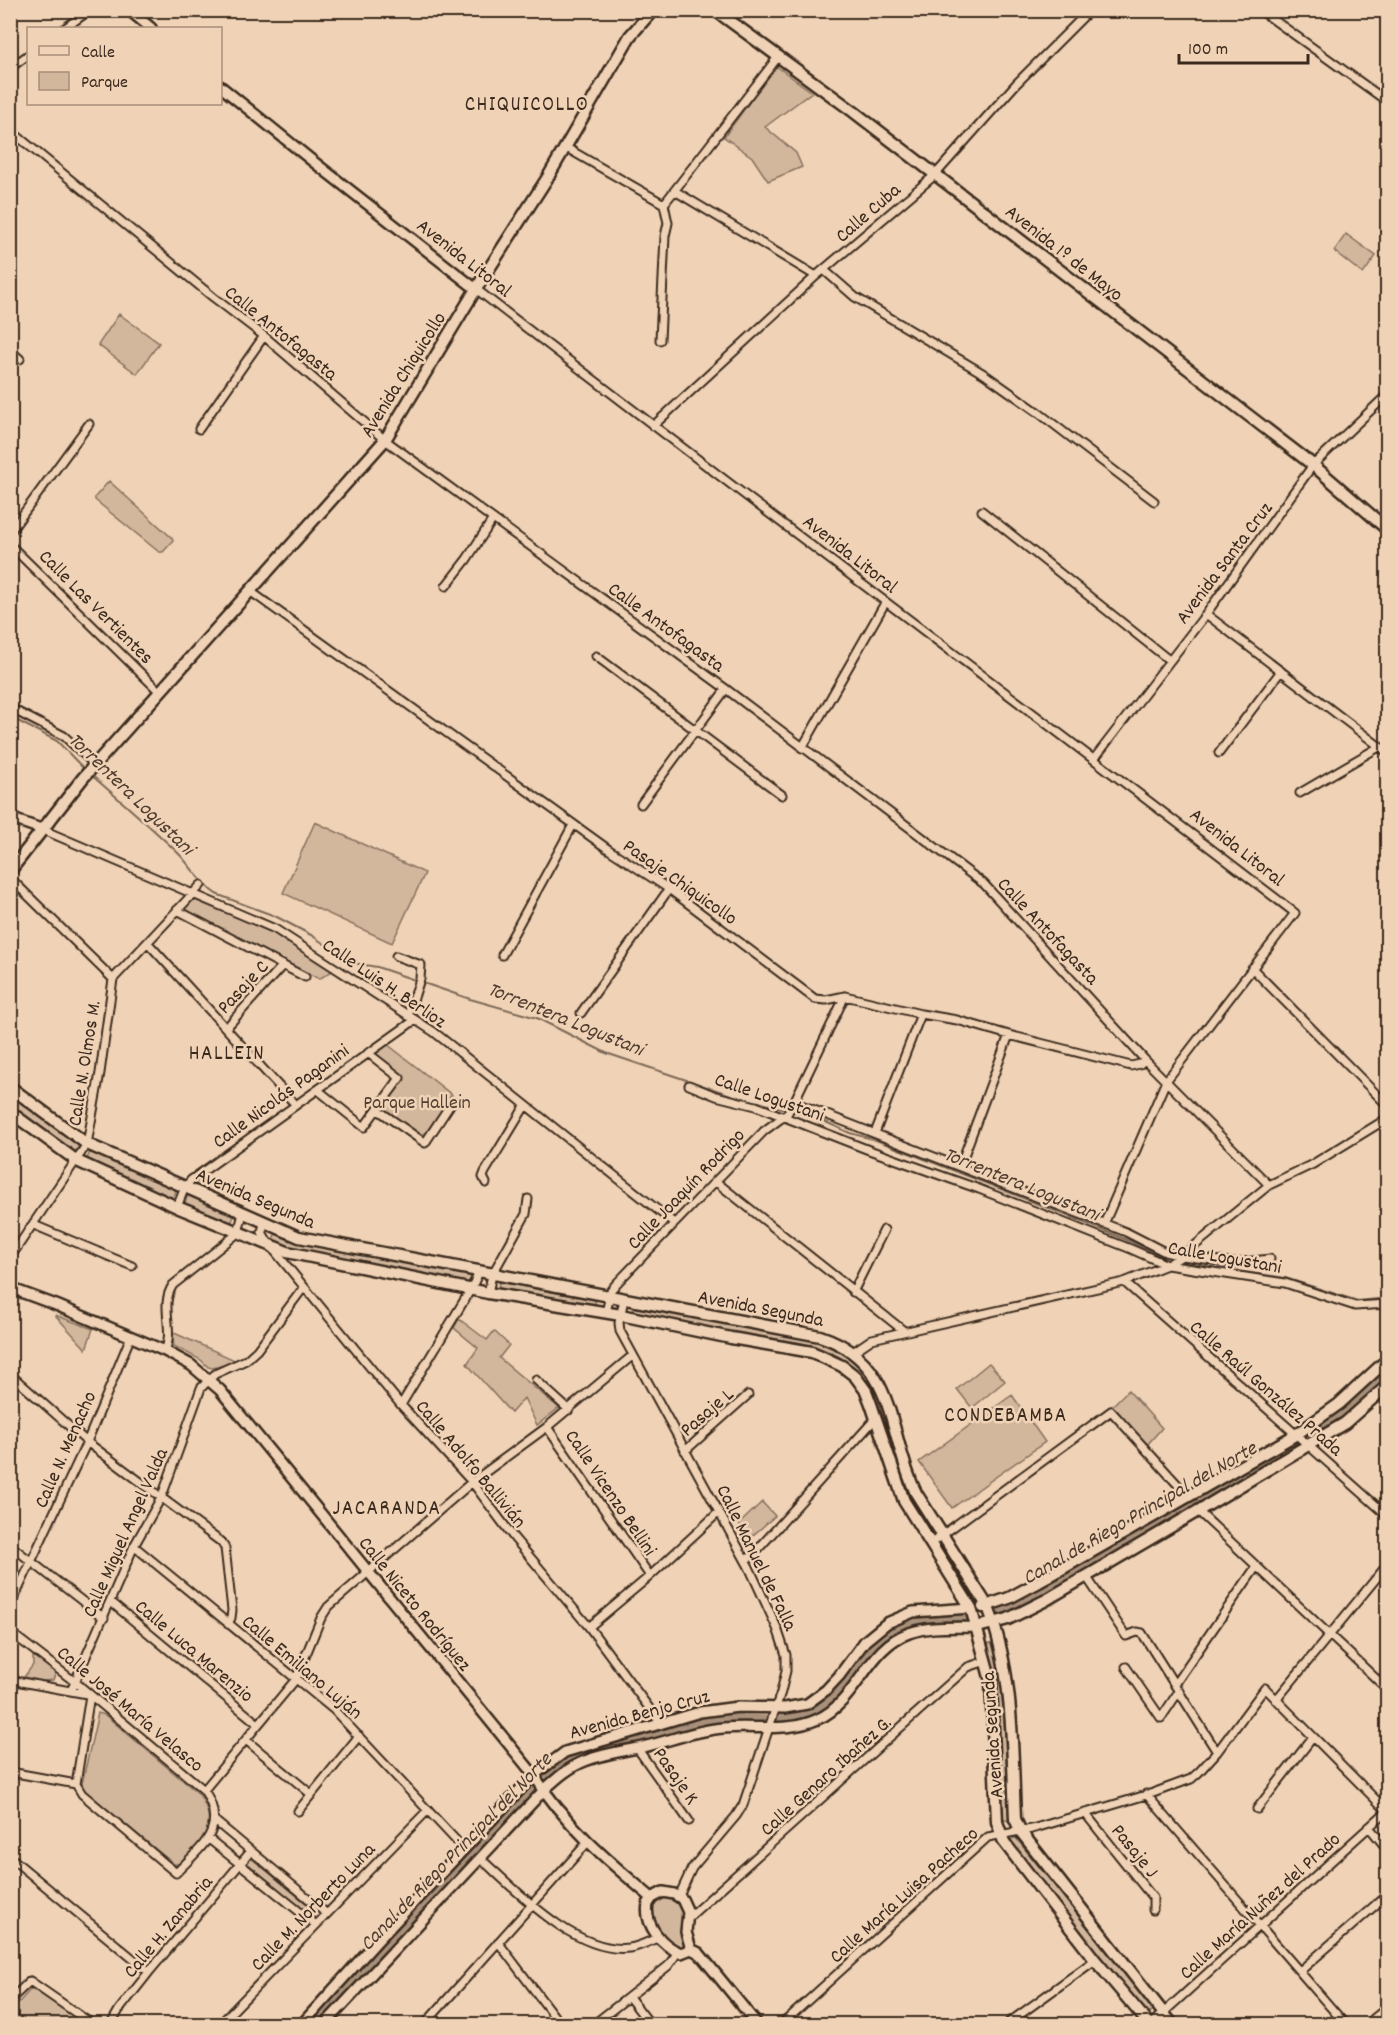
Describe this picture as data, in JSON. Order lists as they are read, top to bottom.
{
  "streets": {
    "main road": [
      "Avenida 1º de Mayo",
      "Avenida Chiquicollo",
      "Avenida Segunda",
      "Avenida Benjo Cruz"
    ],
    "street": [
      "Calle Cuba",
      "Avenida Litoral",
      "Calle Antofagasta",
      "Avenida Santa Cruz",
      "Calle Las Vertientes",
      "Pasaje Chiquicollo",
      "Calle Luis H. Berlioz",
      "Pasaje C",
      "Calle N. Olmos M.",
      "Calle Nicolás Paganini",
      "Calle Logustani",
      "Calle Joaquín Rodrigo",
      "Calle Raúl González Prada",
      "Pasaje L",
      "Calle N. Menacho",
      "Calle Adolfo Ballivián",
      "Calle Vicenzo Bellini",
      "Calle Miguel Angel Valda",
      "Calle Manuel de Falla",
      "Calle Niceto Rodríguez",
      "Calle Luca Marenzio",
      "Calle Emiliano Luján",
      "Calle José María Velasco",
      "Pasaje K",
      "Calle Genaro Ibañez G.",
      "Pasaje J",
      "Calle María Luisa Pacheco",
      "Calle María Nuñez del Prado",
      "Calle M. Norberto Luna",
      "Calle H. Zanabria"
    ]
  },
  "crossings": [
    ["Calle Cuba", "Avenida 1º de Mayo"],
    ["Calle Cuba", "Avenida Litoral"],
    ["Avenida 1º de Mayo", "Avenida Santa Cruz"],
    ["Avenida Litoral", "Calle Antofagasta"],
    ["Avenida Litoral", "Avenida Chiquicollo"],
    ["Avenida Litoral", "Avenida Santa Cruz"],
    ["Avenida Litoral", "Calle Logustani"],
    ["Calle Antofagasta", "Avenida Chiquicollo"],
    ["Calle Antofagasta", "Pasaje Chiquicollo"],
    ["Avenida Chiquicollo", "Calle Las Vertientes"],
    ["Avenida Chiquicollo", "Pasaje Chiquicollo"],
    ["Avenida Chiquicollo", "Calle Luis H. Berlioz"],
    ["Pasaje Chiquicollo", "Calle Joaquín Rodrigo"],
    ["Calle Luis H. Berlioz", "Calle N. Olmos M."],
    ["Calle Luis H. Berlioz", "Calle Nicolás Paganini"],
    ["Calle Luis H. Berlioz", "Calle Joaquín Rodrigo"],
    ["Calle N. Olmos M.", "Avenida Segunda"],
    ["Calle Nicolás Paganini", "Avenida Segunda"],
    ["Calle Logustani", "Calle Joaquín Rodrigo"],
    ["Calle Joaquín Rodrigo", "Avenida Segunda"],
    ["Avenida Segunda", "Calle Adolfo Ballivián"],
    ["Avenida Segunda", "Calle Manuel de Falla"],
    ["Avenida Segunda", "Avenida Benjo Cruz"],
    ["Avenida Segunda", "Calle Genaro Ibañez G."],
    ["Avenida Segunda", "Calle María Luisa Pacheco"],
    ["Avenida Segunda", "Calle María Nuñez del Prado"],
    ["Calle Raúl González Prada", "Avenida Benjo Cruz"],
    ["Pasaje L", "Calle Manuel de Falla"],
    ["Calle N. Menacho", "Calle Niceto Rodríguez"],
    ["Calle N. Menacho", "Calle Luca Marenzio"],
    ["Calle Adolfo Ballivián", "Avenida Benjo Cruz"],
    ["Calle Miguel Angel Valda", "Calle Niceto Rodríguez"],
    ["Calle Miguel Angel Valda", "Calle Luca Marenzio"],
    ["Calle Miguel Angel Valda", "Calle Emiliano Luján"],
    ["Calle Miguel Angel Valda", "Calle José María Velasco"],
    ["Calle Manuel de Falla", "Avenida Benjo Cruz"],
    ["Calle Niceto Rodríguez", "Avenida Benjo Cruz"],
    ["Calle Emiliano Luján", "Avenida Benjo Cruz"],
    ["Calle Emiliano Luján", "Calle M. Norberto Luna"],
    ["Avenida Benjo Cruz", "Pasaje K"],
    ["Pasaje J", "Calle María Luisa Pacheco"]
  ],
  "districts": [
    "CHIQUICOLLO",
    "HALLEIN",
    "CONDEBAMBA",
    "JACARANDA"
  ],
  "water": ["Torrentera Logustani", "Canal de Riego Principal del Norte"],
  "parks": ["Parque Hallein"],
  "legend": ["Calle", "Parque"],
  "scale_bar": "100 m"
}
